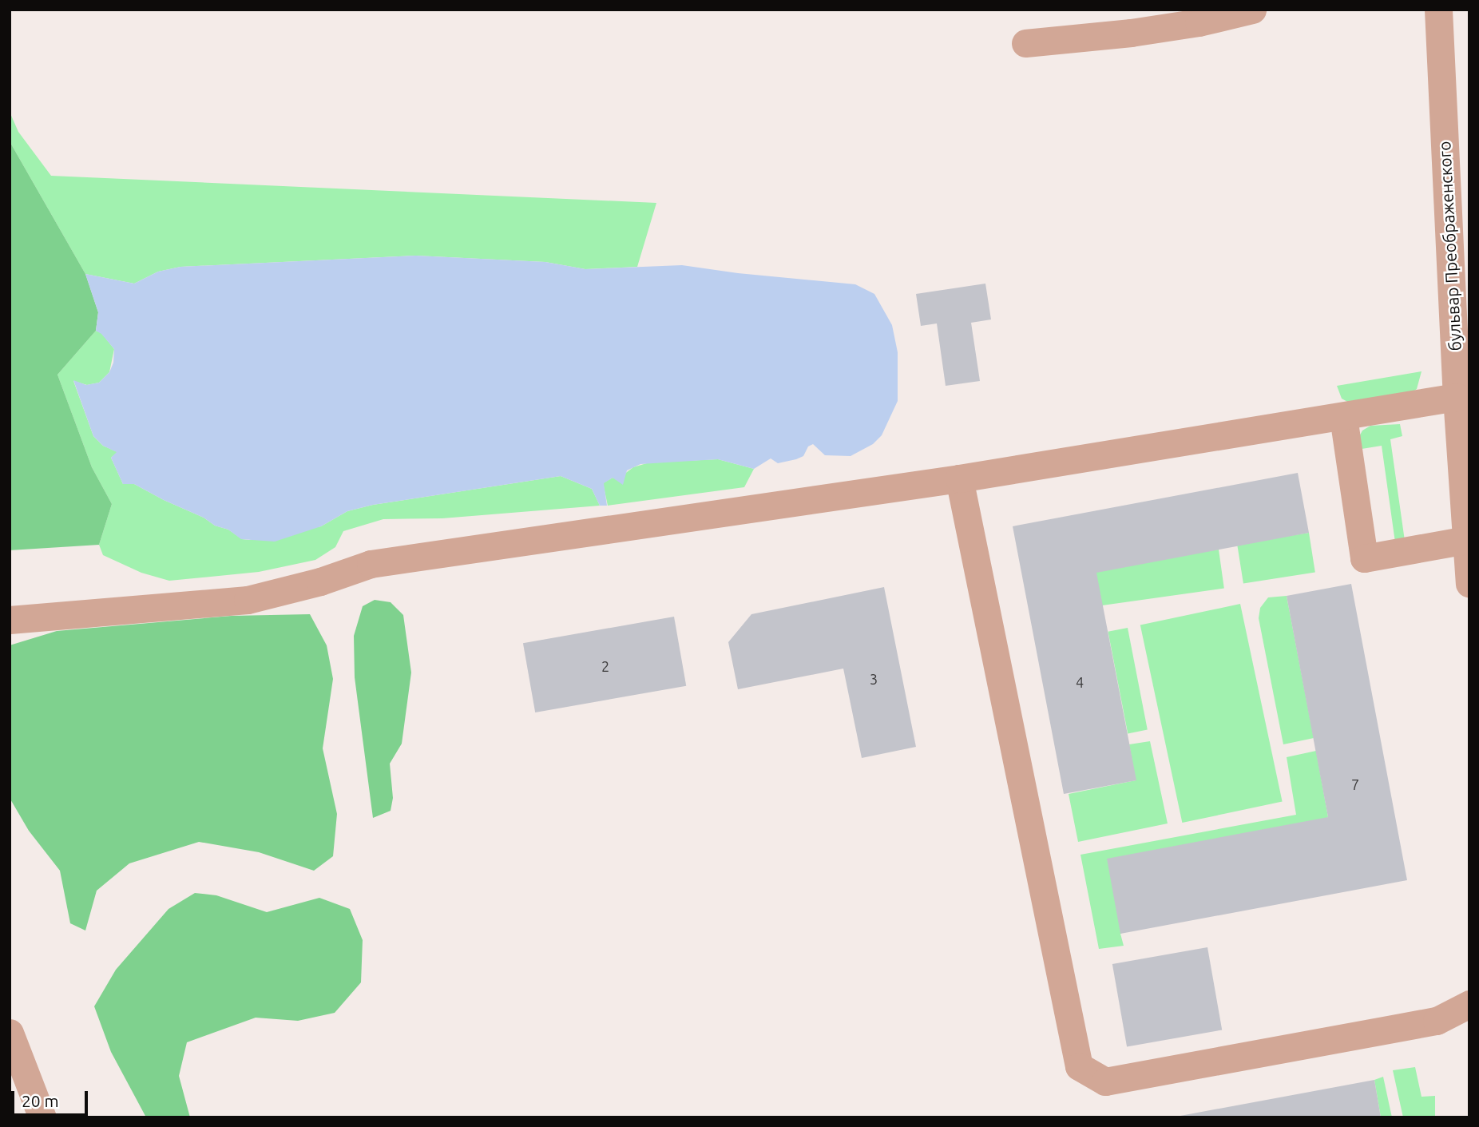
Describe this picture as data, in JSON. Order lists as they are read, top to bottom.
{
  "streets": {
    "street": ["бульвар Преображенского"]
  },
  "house_numbers": [
    "2",
    "3",
    "4",
    "7"
  ],
  "scale_bar": "20 m"
}
